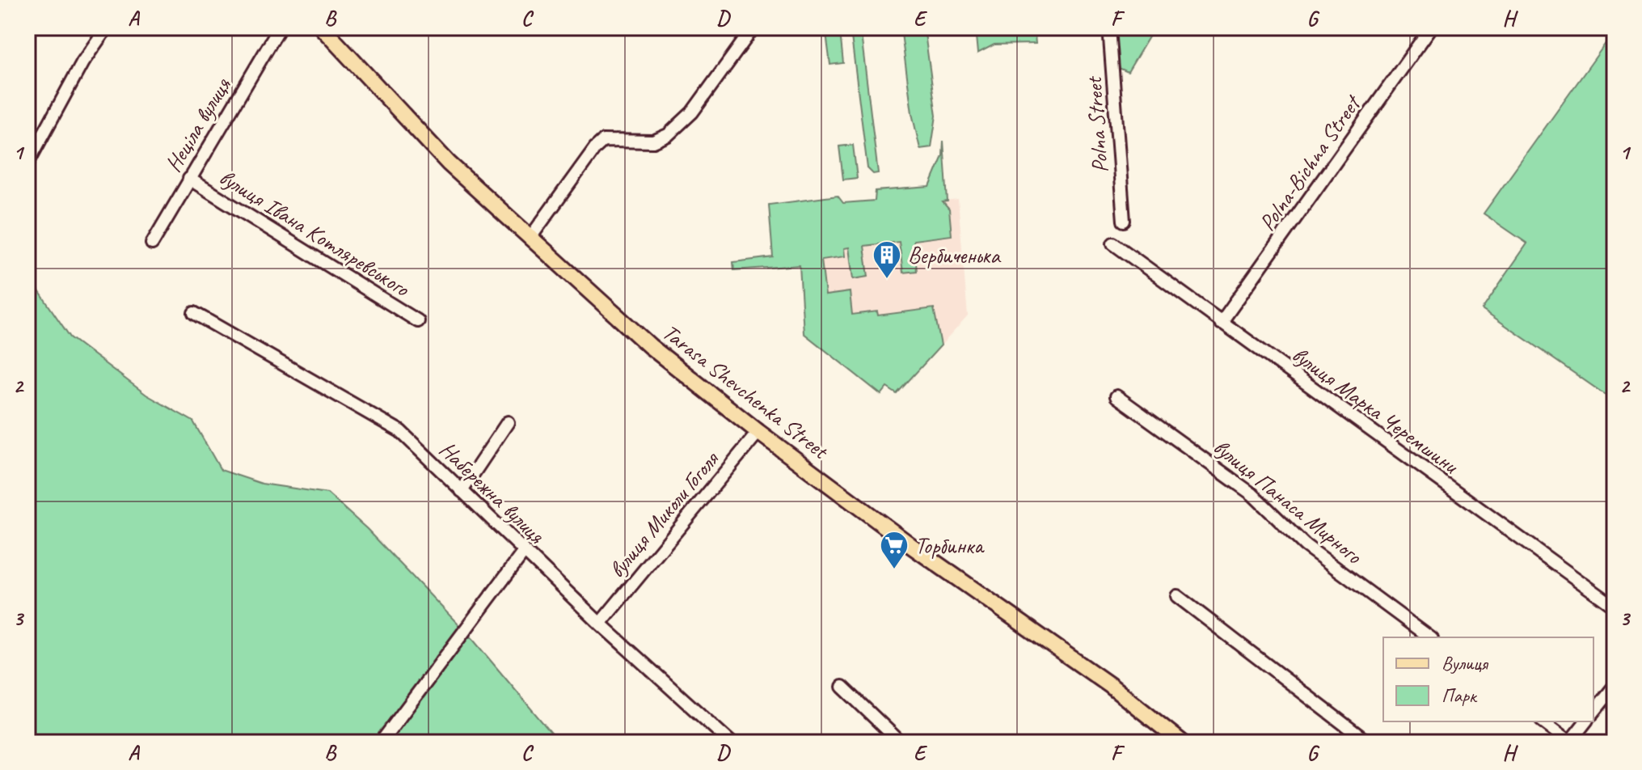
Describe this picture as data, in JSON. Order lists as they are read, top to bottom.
{
  "streets": {
    "main road": ["Tarasa Shevchenka Street"],
    "street": [
      "Неціла вулиця",
      "Polna Street",
      "Polna-Bichna Street",
      "вулиця Івана Котляревського",
      "вулиця Марка Черемшини",
      "Набережна вулиця",
      "вулиця Панаса Мирного",
      "вулиця Миколи Гоголя"
    ]
  },
  "crossings": [
    ["Неціла вулиця", "вулиця Івана Котляревського"],
    ["Polna-Bichna Street", "вулиця Марка Черемшини"],
    ["Tarasa Shevchenka Street", "вулиця Миколи Гоголя"],
    ["Набережна вулиця", "вулиця Миколи Гоголя"]
  ],
  "places": {
    "building": ["Вербиченька"],
    "supermarket": ["Торбинка"]
  },
  "legend": ["Вулиця", "Парк"],
  "grid": {
    "columns": [
      "A",
      "B",
      "C",
      "D",
      "E",
      "F",
      "G",
      "H"
    ],
    "rows": ["1", "2", "3"]
  }
}
